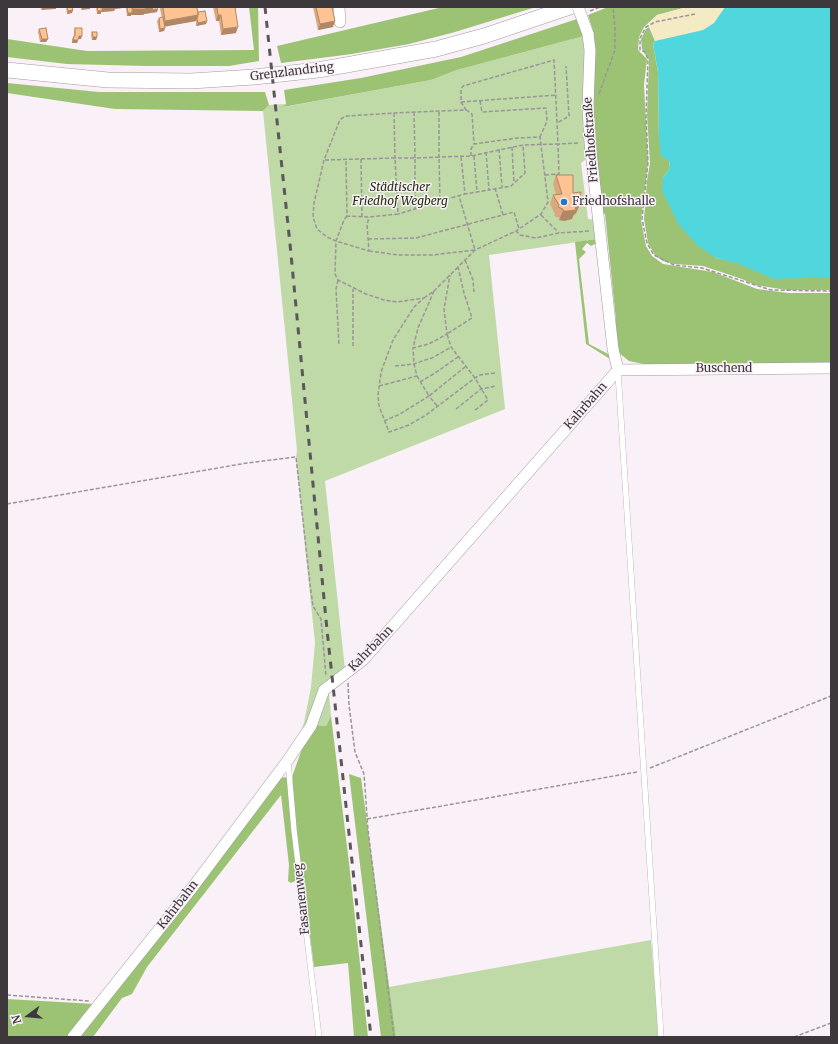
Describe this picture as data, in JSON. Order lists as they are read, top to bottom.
{
  "streets": {
    "main road": ["Grenzlandring"],
    "street": ["Friedhofstraße", "Buschend", "Kahrbahn"],
    "lane": ["Fasanenweg"]
  },
  "crossings": [
    ["Friedhofstraße", "Buschend"],
    ["Friedhofstraße", "Kahrbahn"],
    ["Buschend", "Kahrbahn"],
    ["Kahrbahn", "Fasanenweg"]
  ],
  "parks": ["Städtischer Friedhof Wegberg"],
  "places": ["Friedhofshalle"],
  "north": "left"
}
